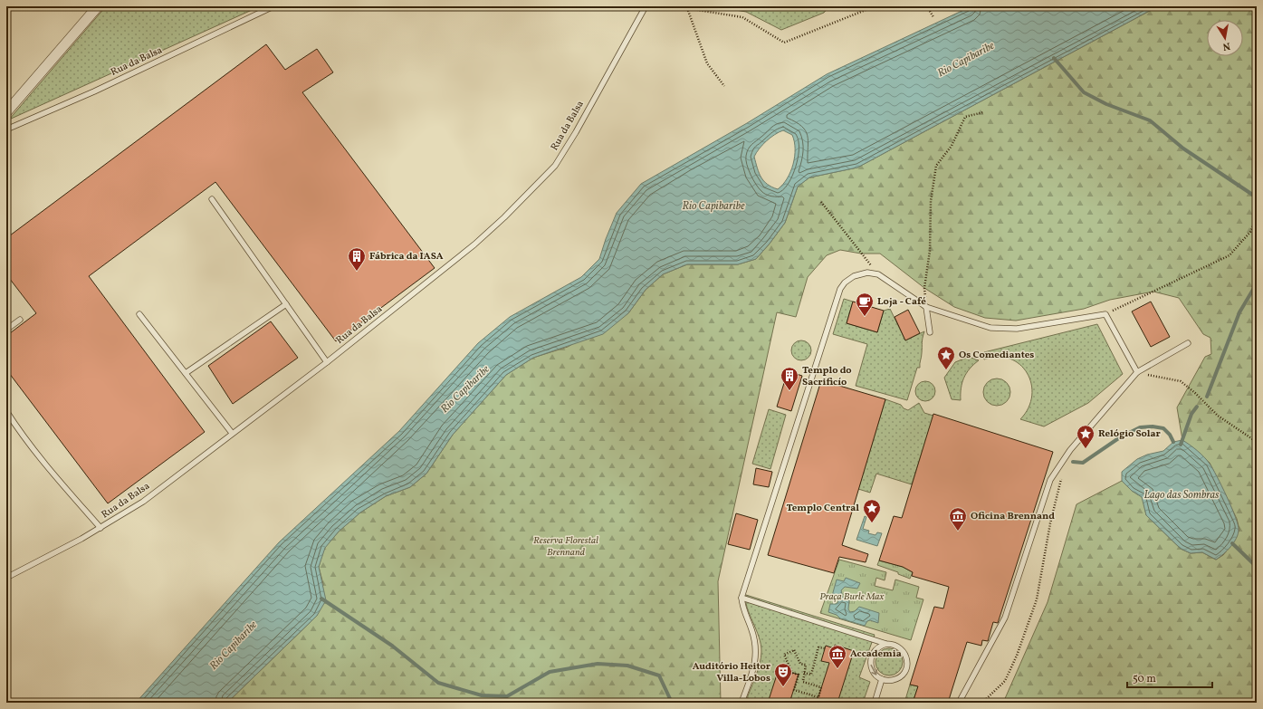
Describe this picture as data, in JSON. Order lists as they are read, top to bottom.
{
  "streets": {
    "lane": ["Rua da Balsa"]
  },
  "water": ["Rio Capibaribe", "Lago das Sombras"],
  "parks": ["Reserva Florestal Brennand", "Praça Burle Max"],
  "places": {
    "building": ["Fábrica da IASA", "Templo do Sacrificío"],
    "cafe": ["Loja - Café"],
    "place": ["Os Comediantes", "Relógio Solar", "Templo Central"],
    "museum": ["Oficina Brennand", "Accademia"],
    "theatre": ["Auditório Heitor Villa-Lobos"]
  },
  "scale_bar": "50 m",
  "north": "bottom"
}
